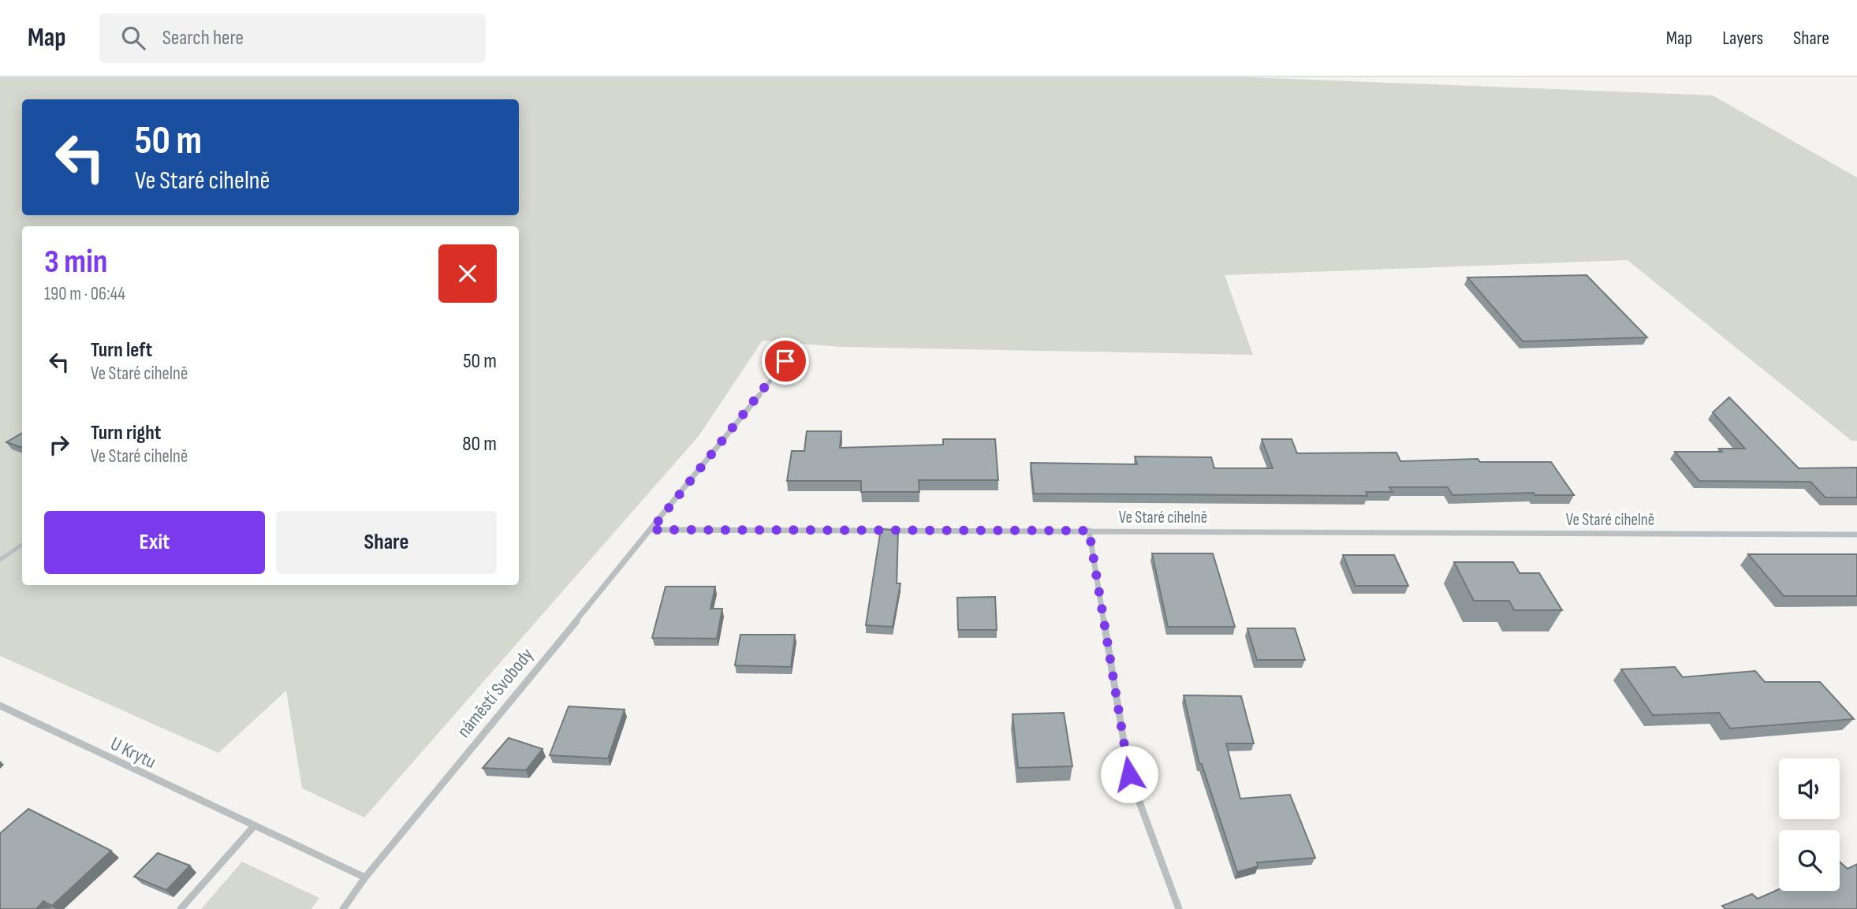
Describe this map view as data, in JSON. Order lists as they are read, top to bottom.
{
  "streets": {
    "street": ["Ve Staré cihelně", "náměstí Svobody", "U Krytu"]
  },
  "crossings": [
    ["Ve Staré cihelně", "náměstí Svobody"]
  ],
  "page": {
    "header": "Map",
    "search": "Search here",
    "nav": ["Map", "Layers", "Share"],
    "turn": ["50 m", "Ve Staré cihelně"],
    "heading": ["3 min", "190 m · 06:44"],
    "list": [
      {
        "name": "Turn left",
        "note": "Ve Staré cihelně",
        "value": "50 m"
      },
      {
        "name": "Turn right",
        "note": "Ve Staré cihelně",
        "value": "80 m"
      }
    ],
    "buttons": ["Exit", "Share"]
  }
}
